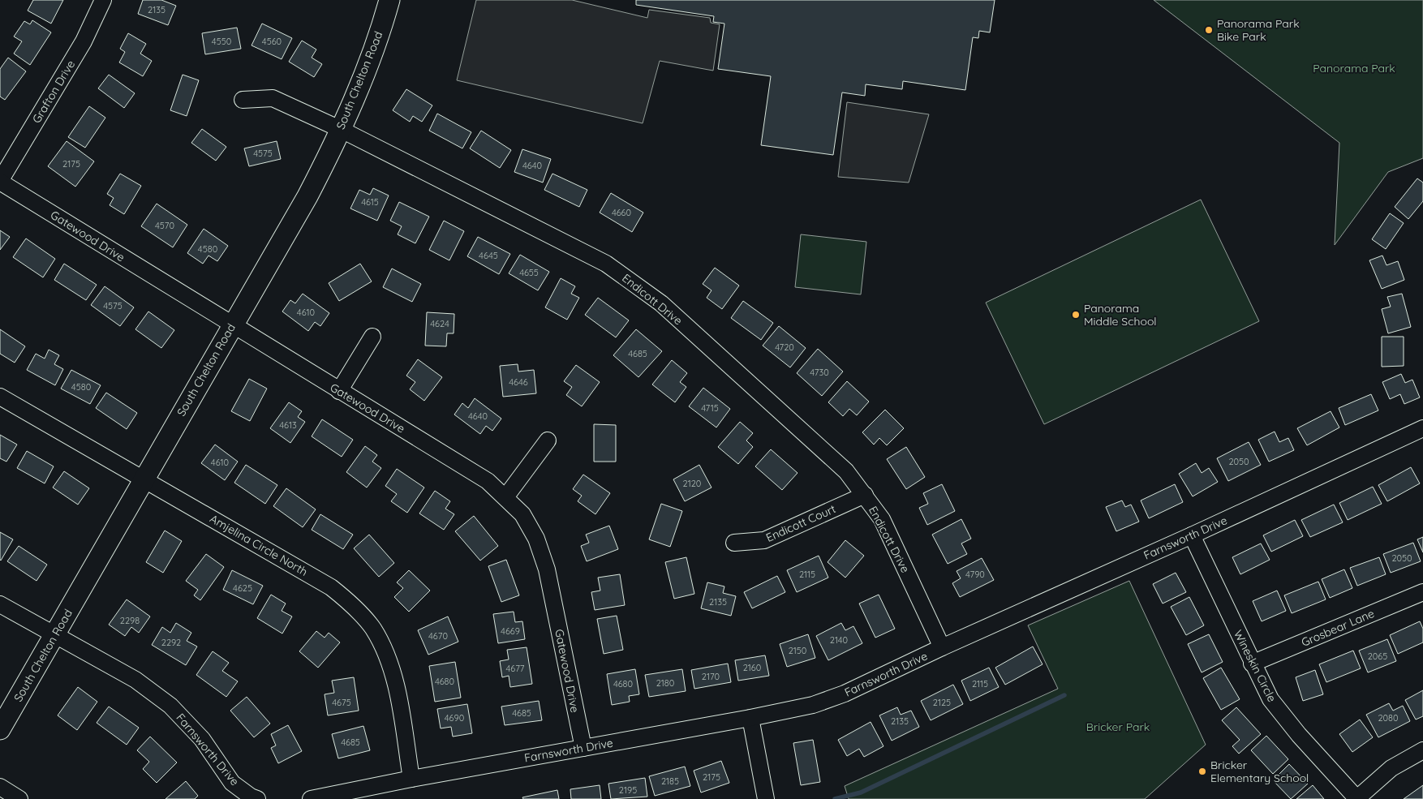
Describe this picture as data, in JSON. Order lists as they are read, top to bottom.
{
  "streets": {
    "main road": ["South Chelton Road"],
    "street": [
      "Grafton Drive",
      "Gatewood Drive",
      "Endicott Drive",
      "Endicott Court",
      "Farnsworth Drive",
      "Amjelina Circle North",
      "Grosbear Lane",
      "Wineskin Circle"
    ]
  },
  "crossings": [
    ["South Chelton Road", "Gatewood Drive"],
    ["South Chelton Road", "Endicott Drive"],
    ["South Chelton Road", "Farnsworth Drive"],
    ["South Chelton Road", "Amjelina Circle North"],
    ["Grafton Drive", "Gatewood Drive"],
    ["Gatewood Drive", "Farnsworth Drive"],
    ["Endicott Drive", "Endicott Court"],
    ["Endicott Drive", "Farnsworth Drive"],
    ["Farnsworth Drive", "Amjelina Circle North"],
    ["Farnsworth Drive", "Wineskin Circle"],
    ["Grosbear Lane", "Wineskin Circle"]
  ],
  "parks": ["Panorama Park", "Bricker Park"],
  "places": ["Panorama Park Bike Park", "Panorama Middle School", "Bricker Elementary School"],
  "house_numbers": [
    "2135",
    "4550",
    "4560",
    "4575",
    "2175",
    "4640",
    "4615",
    "4660",
    "4570",
    "4580",
    "4645",
    "4655",
    "4575",
    "4610",
    "4624",
    "4720",
    "4685",
    "4730",
    "4646",
    "4580",
    "4715",
    "4640",
    "4613",
    "2050",
    "4610",
    "2120",
    "2050",
    "2115",
    "4790",
    "4625",
    "2135",
    "2298",
    "4669",
    "4670",
    "2140",
    "2292",
    "2150",
    "2065",
    "2160",
    "4677",
    "2170",
    "4680",
    "2180",
    "4680",
    "2115",
    "4675",
    "2125",
    "4685",
    "4690",
    "2080",
    "2135",
    "4685",
    "2175",
    "2185",
    "2195"
  ]
}
